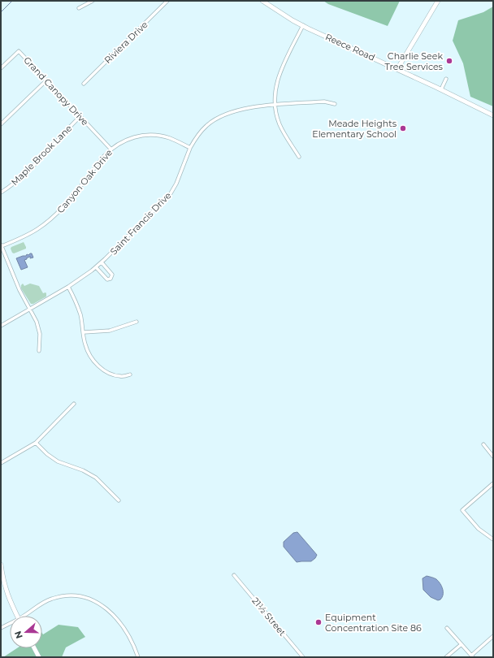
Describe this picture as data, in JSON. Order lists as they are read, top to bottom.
{
  "streets": {
    "main road": ["Reece Road"],
    "street": [
      "Riviera Drive",
      "Grand Canopy Drive",
      "Maple Brook Lane",
      "Canyon Oak Drive",
      "Saint Francis Drive",
      "21½ Street"
    ]
  },
  "crossings": [
    ["Grand Canopy Drive", "Maple Brook Lane"],
    ["Grand Canopy Drive", "Canyon Oak Drive"],
    ["Canyon Oak Drive", "Saint Francis Drive"]
  ],
  "places": ["Charlie Seek Tree Services", "Meade Heights Elementary School", "Equipment Concentration Site 86"],
  "north": "left"
}
